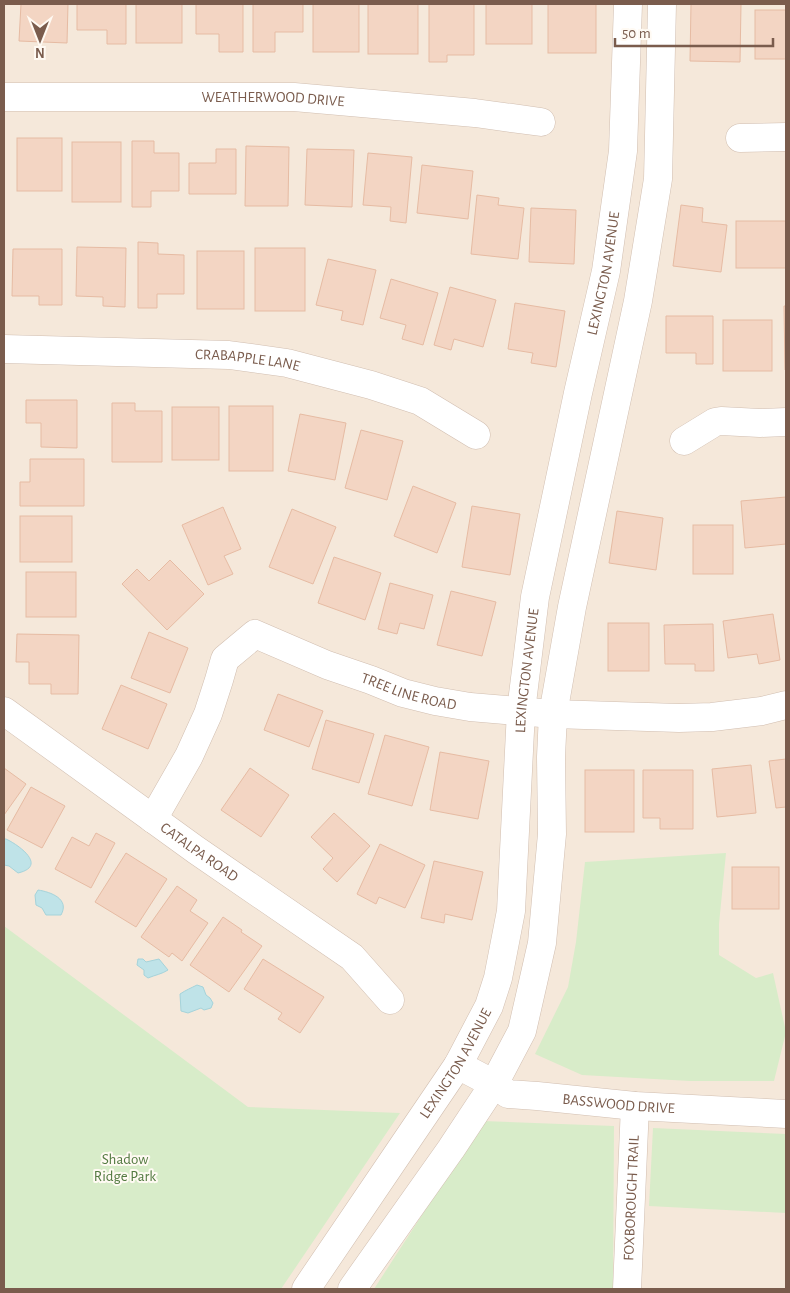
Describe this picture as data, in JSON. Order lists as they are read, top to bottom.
{
  "streets": {
    "street": [
      "WEATHERWOOD DRIVE",
      "LEXINGTON AVENUE",
      "CRABAPPLE LANE",
      "TREE LINE ROAD",
      "CATALPA ROAD",
      "BASSWOOD DRIVE",
      "FOXBOROUGH TRAIL"
    ]
  },
  "crossings": [
    ["LEXINGTON AVENUE", "TREE LINE ROAD"],
    ["LEXINGTON AVENUE", "BASSWOOD DRIVE"],
    ["TREE LINE ROAD", "CATALPA ROAD"],
    ["BASSWOOD DRIVE", "FOXBOROUGH TRAIL"]
  ],
  "parks": ["Shadow Ridge Park"],
  "scale_bar": "50 m",
  "north": "bottom"
}
